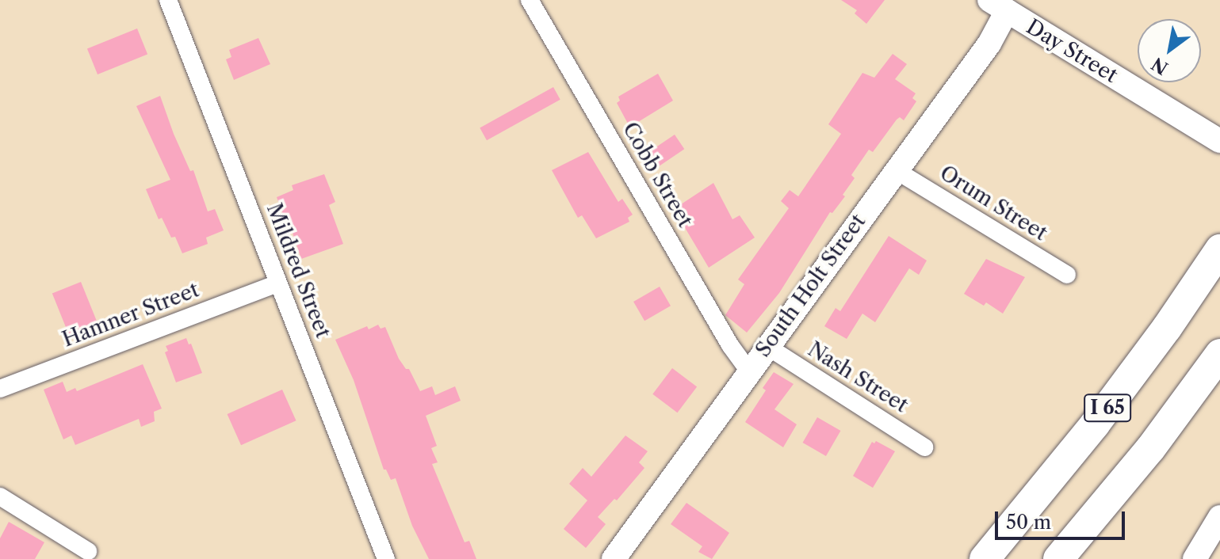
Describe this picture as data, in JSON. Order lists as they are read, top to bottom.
{
  "streets": {
    "highway": ["I 65"],
    "street": [
      "Day Street",
      "Cobb Street",
      "Orum Street",
      "Mildred Street",
      "South Holt Street",
      "Hamner Street",
      "Nash Street"
    ]
  },
  "crossings": [
    ["Day Street", "South Holt Street"],
    ["Cobb Street", "South Holt Street"],
    ["Orum Street", "South Holt Street"],
    ["Mildred Street", "Hamner Street"],
    ["South Holt Street", "Nash Street"]
  ],
  "scale_bar": "50 m",
  "north": "bottom left"
}
